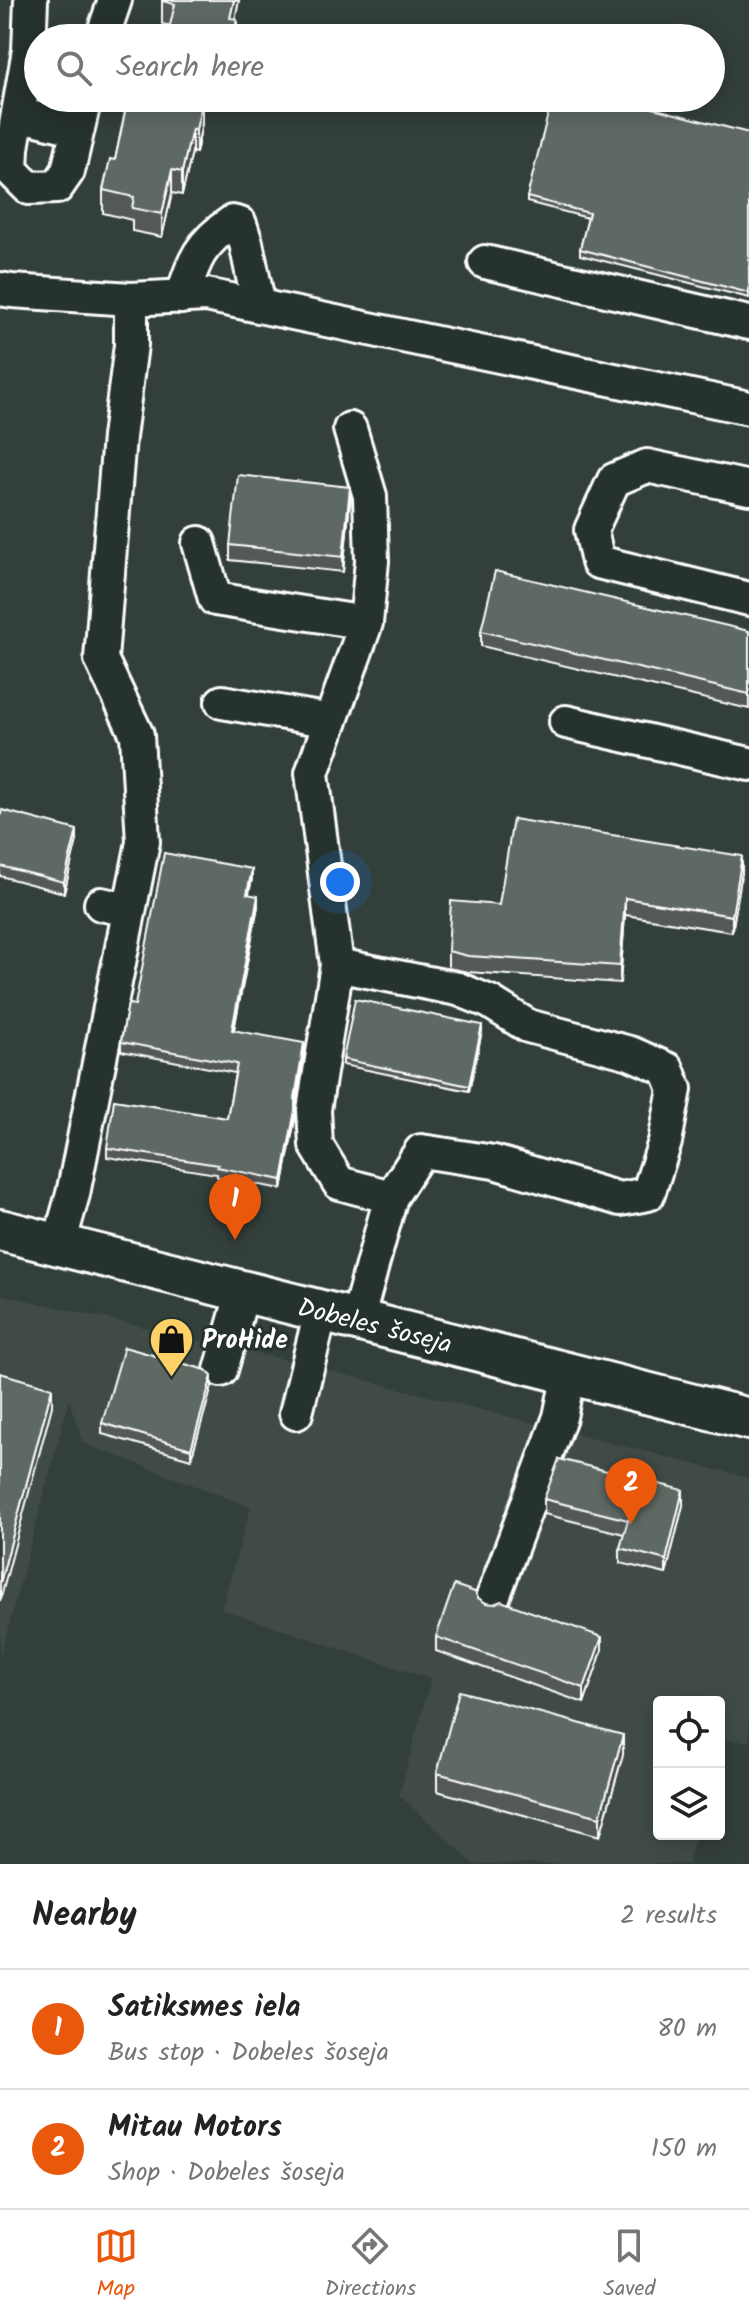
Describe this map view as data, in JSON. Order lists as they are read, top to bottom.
{
  "streets": {
    "main road": ["Dobeles šoseja"]
  },
  "places": {
    "shop": ["ProHide"]
  },
  "page": {
    "search": "Search here",
    "pins": ["1", "2"],
    "heading": ["Nearby", "2 results"],
    "list": [
      {
        "mark": "1",
        "name": "Satiksmes iela",
        "note": "Bus stop · Dobeles šoseja",
        "value": "80 m"
      },
      {
        "mark": "2",
        "name": "Mitau Motors",
        "note": "Shop · Dobeles šoseja",
        "value": "150 m"
      }
    ],
    "nav": ["Map", "Directions", "Saved"]
  }
}
